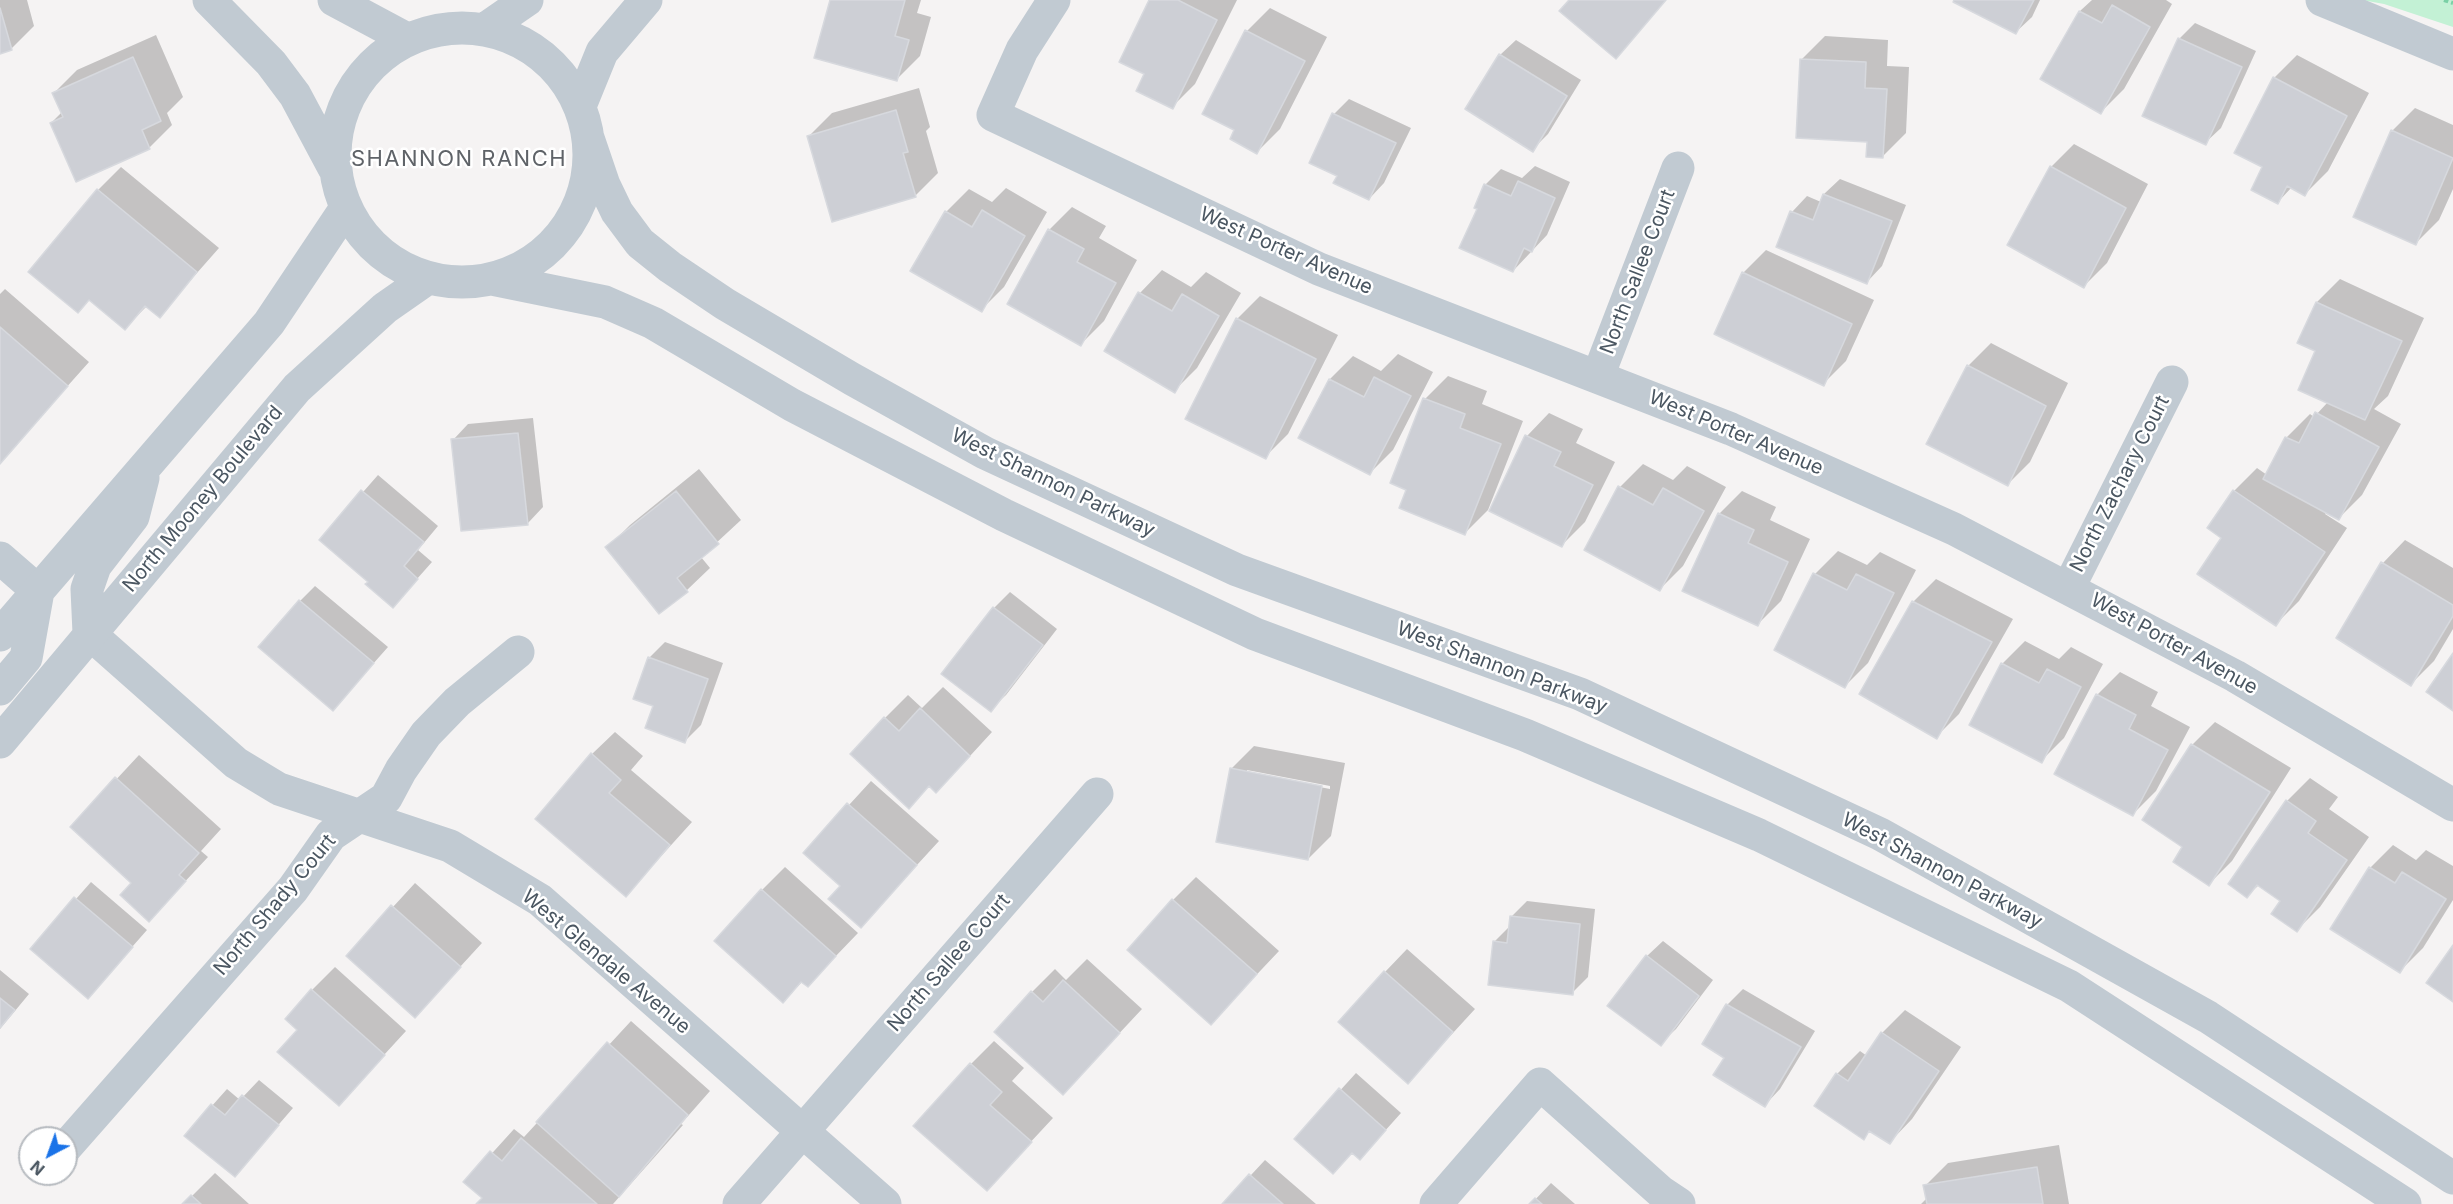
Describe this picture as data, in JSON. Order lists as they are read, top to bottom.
{
  "streets": {
    "street": [
      "West Porter Avenue",
      "North Sallee Court",
      "West Shannon Parkway",
      "North Zachary Court",
      "North Mooney Boulevard",
      "North Shady Court",
      "West Glendale Avenue"
    ]
  },
  "crossings": [
    ["West Porter Avenue", "North Sallee Court"],
    ["West Porter Avenue", "North Zachary Court"],
    ["North Sallee Court", "West Glendale Avenue"],
    ["North Mooney Boulevard", "West Glendale Avenue"],
    ["North Shady Court", "West Glendale Avenue"]
  ],
  "districts": ["SHANNON RANCH"],
  "north": "bottom left"
}
